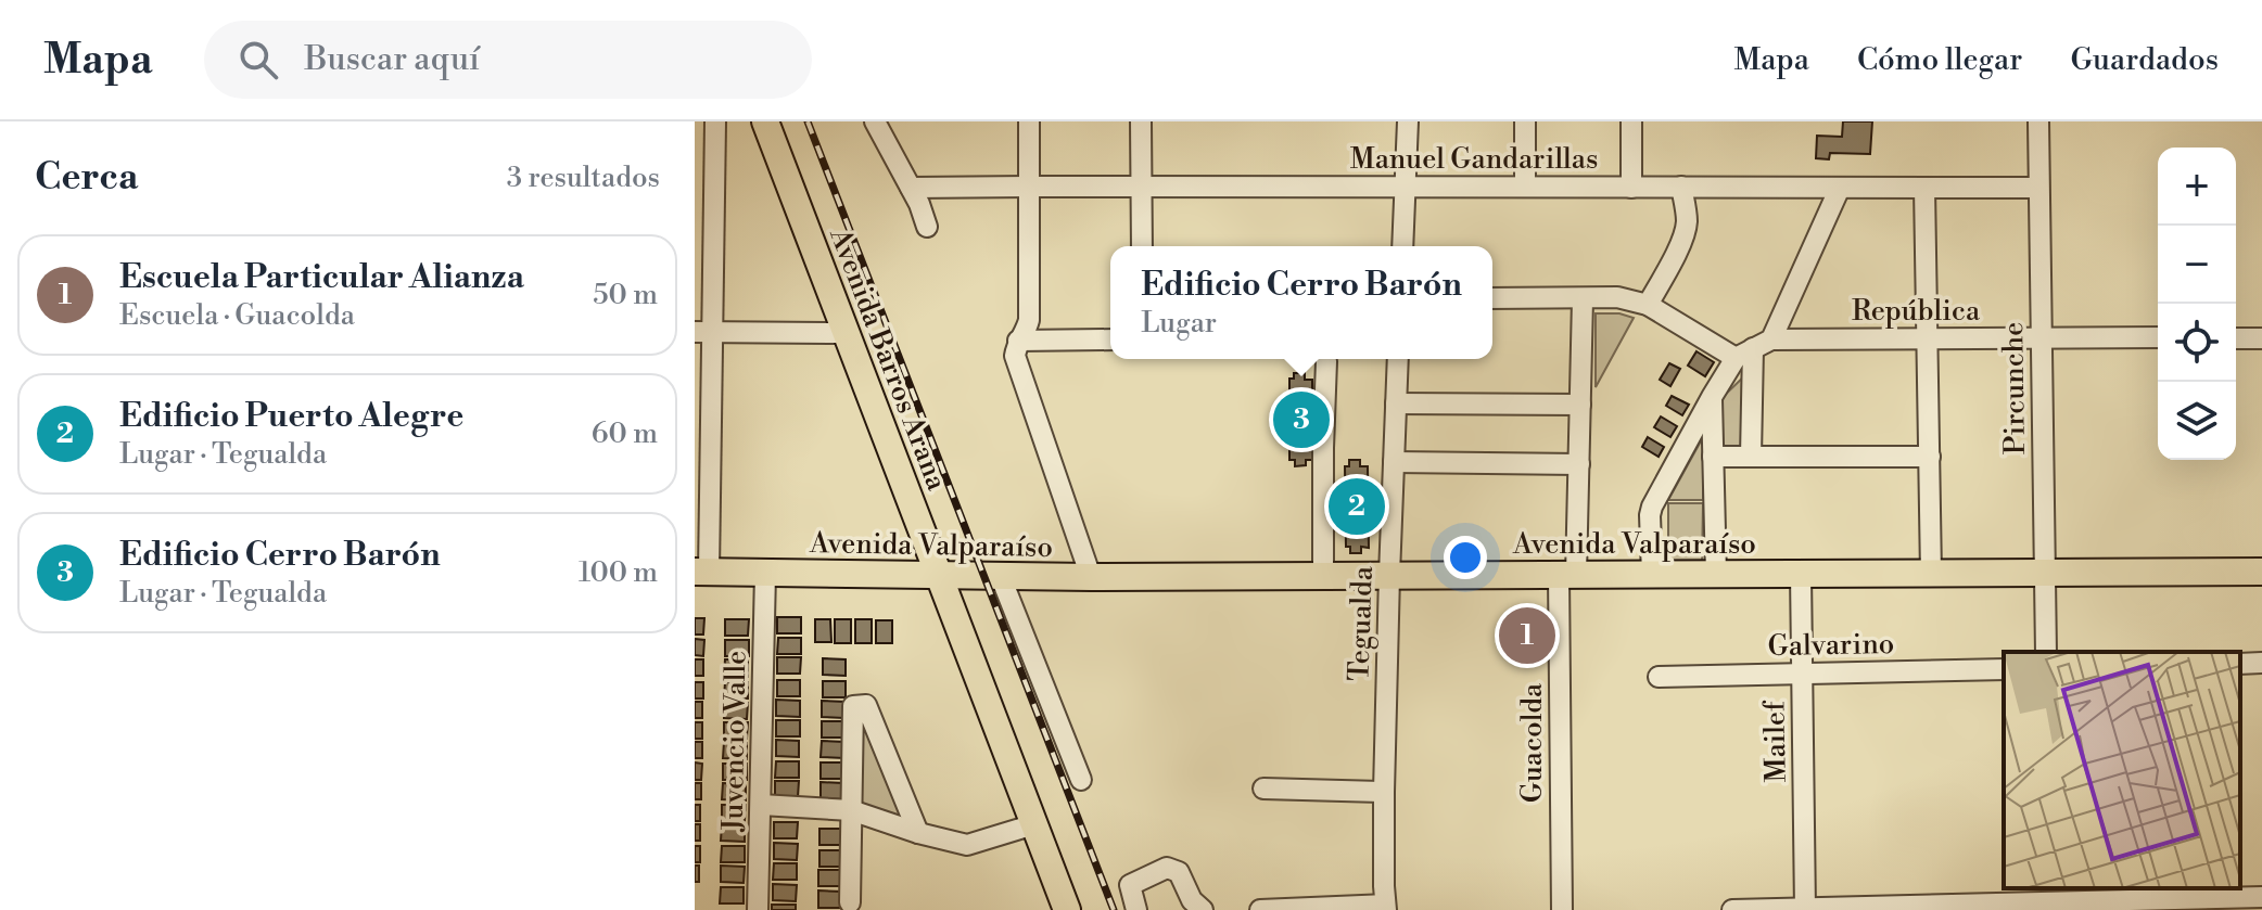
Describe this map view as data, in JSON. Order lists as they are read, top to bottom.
{
  "streets": {
    "main road": ["Avenida Barros Arana", "Avenida Valparaíso"],
    "street": [
      "Manuel Gandarillas",
      "República",
      "Pircunche",
      "Tegualda",
      "Galvarino",
      "Juvencio Valle",
      "Mailef",
      "Guacolda"
    ]
  },
  "crossings": [
    ["Manuel Gandarillas", "Pircunche"],
    ["República", "Pircunche"],
    ["Avenida Barros Arana", "Avenida Valparaíso"],
    ["Pircunche", "Avenida Valparaíso"],
    ["Avenida Valparaíso", "Tegualda"],
    ["Avenida Valparaíso", "Juvencio Valle"],
    ["Avenida Valparaíso", "Mailef"],
    ["Avenida Valparaíso", "Guacolda"],
    ["Galvarino", "Mailef"]
  ],
  "page": {
    "header": "Mapa",
    "search": "Buscar aquí",
    "nav": ["Mapa", "Cómo llegar", "Guardados"],
    "heading": ["Cerca", "3 resultados"],
    "map_buttons": ["+", "−"],
    "list": [
      {
        "mark": "1",
        "name": "Escuela Particular Alianza",
        "note": "Escuela · Guacolda",
        "value": "50 m"
      },
      {
        "mark": "2",
        "name": "Edificio Puerto Alegre",
        "note": "Lugar · Tegualda",
        "value": "60 m"
      },
      {
        "mark": "3",
        "name": "Edificio Cerro Barón",
        "note": "Lugar · Tegualda",
        "value": "100 m"
      }
    ],
    "popup": ["Edificio Cerro Barón", "Lugar"],
    "pins": ["3", "2", "1"]
  }
}
